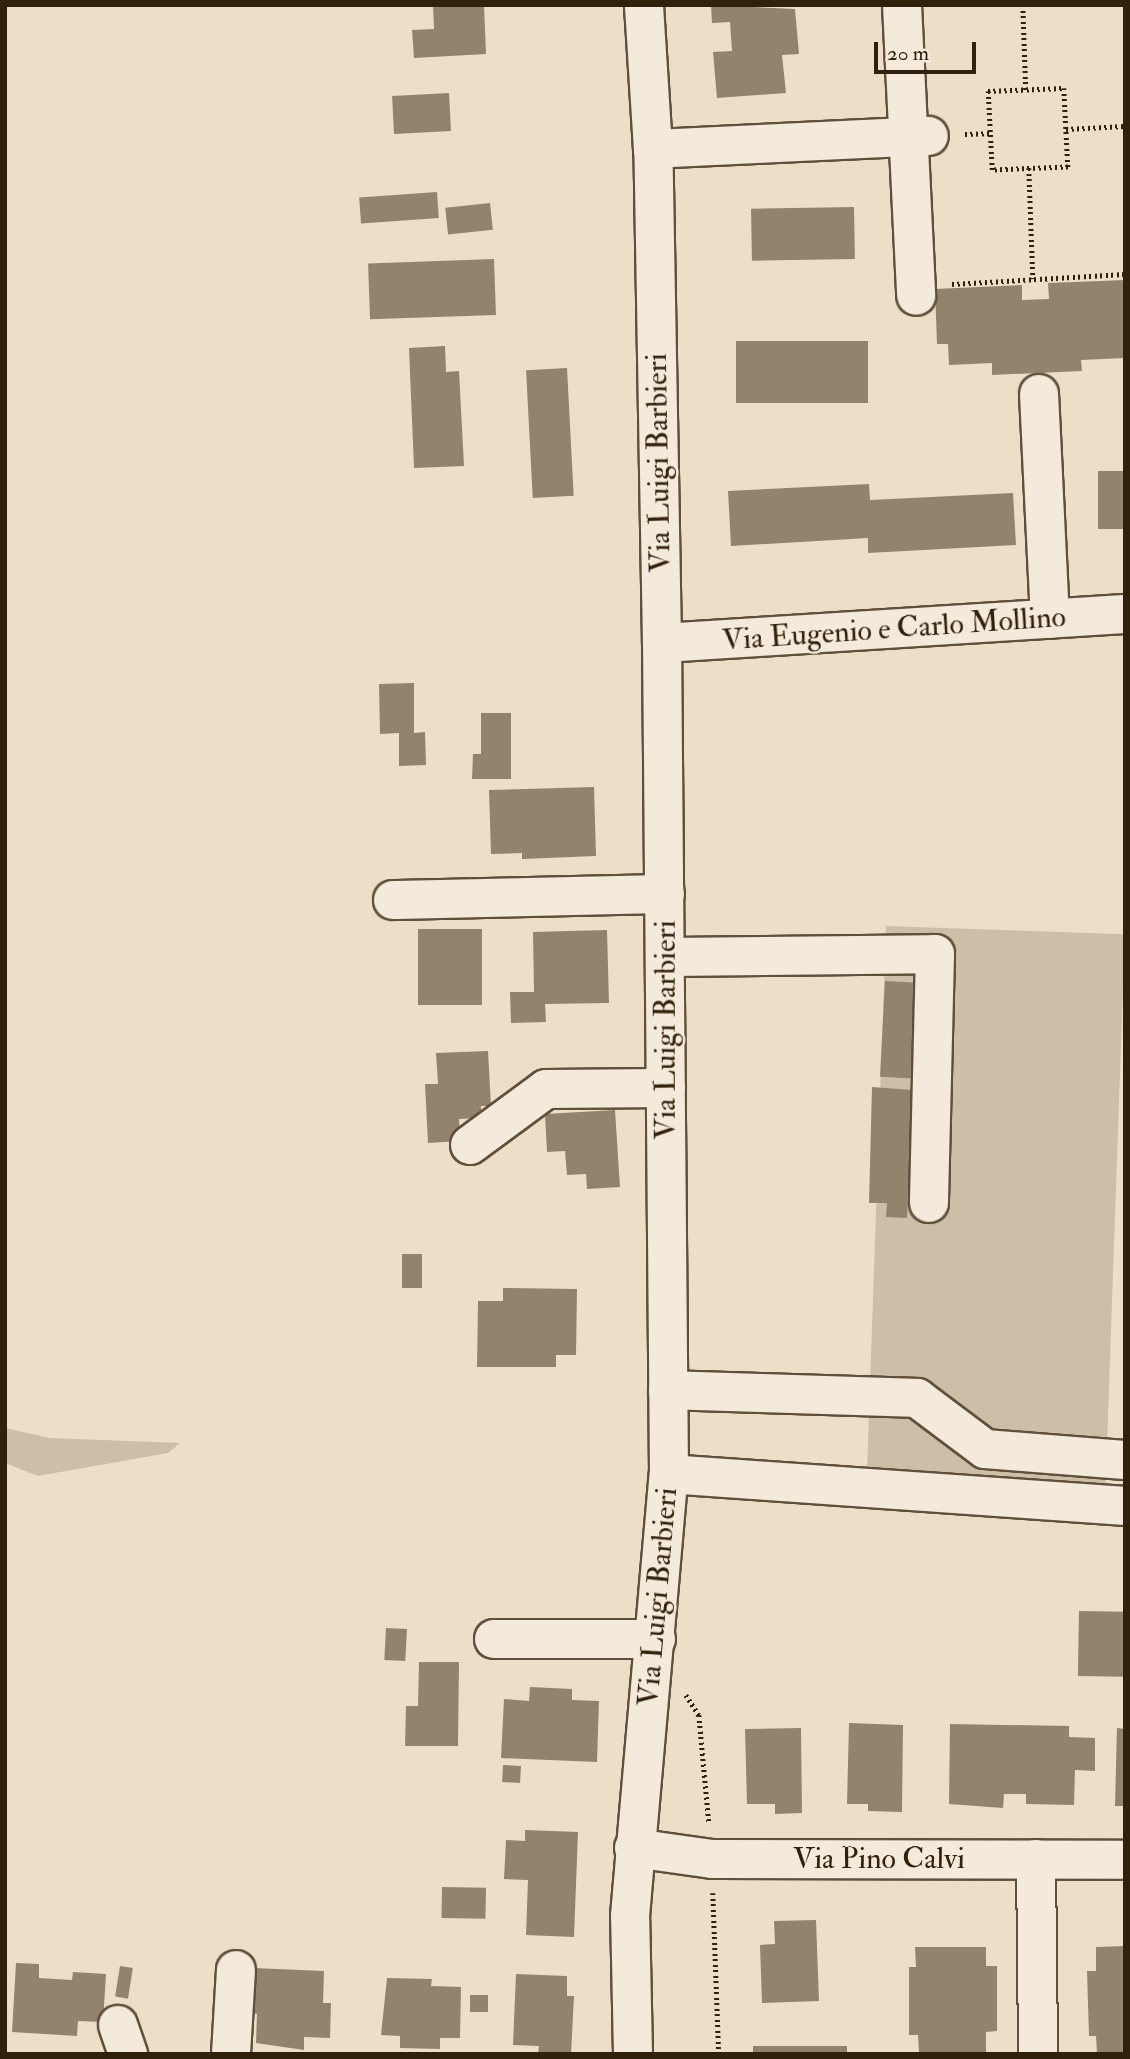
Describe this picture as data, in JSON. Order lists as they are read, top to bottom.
{
  "streets": {
    "street": ["Via Luigi Barbieri", "Via Eugenio e Carlo Mollino", "Via Pino Calvi"]
  },
  "crossings": [
    ["Via Luigi Barbieri", "Via Eugenio e Carlo Mollino"],
    ["Via Luigi Barbieri", "Via Pino Calvi"]
  ],
  "scale_bar": "20 m"
}
